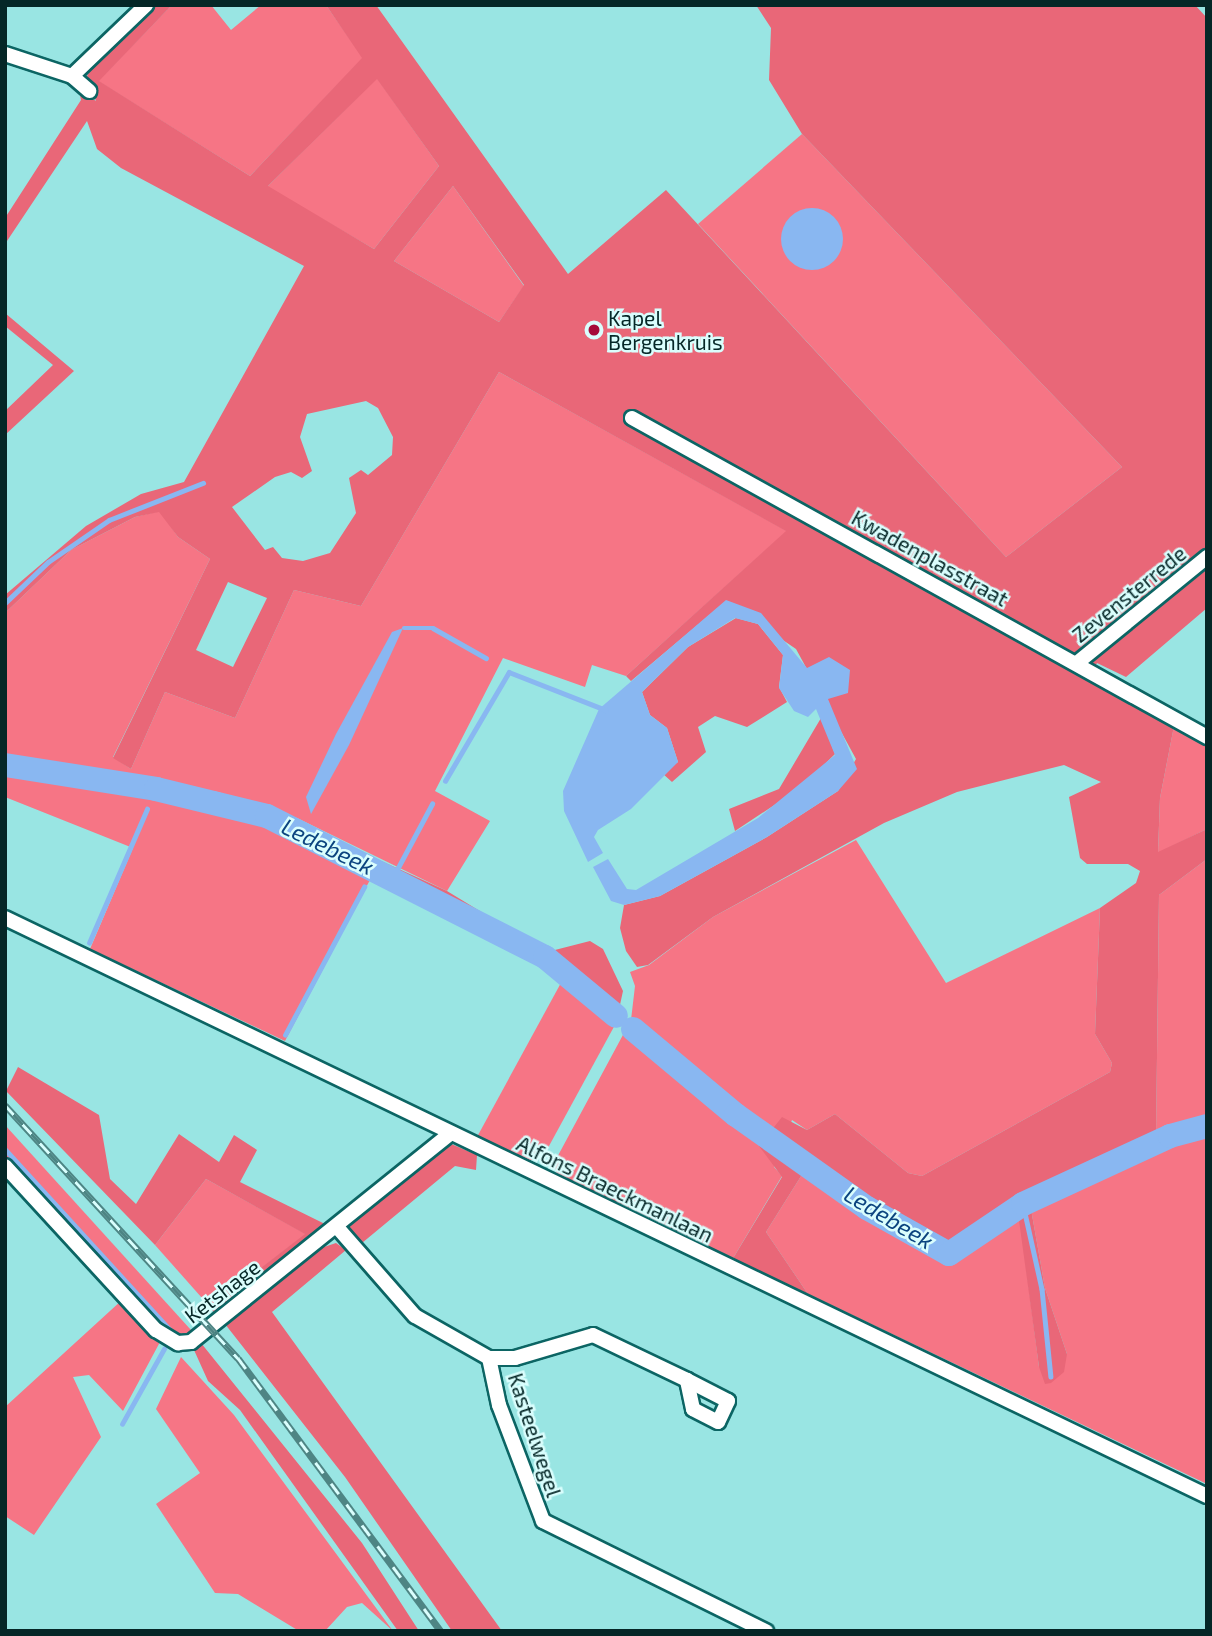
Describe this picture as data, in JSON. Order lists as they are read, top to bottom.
{
  "streets": {
    "street": [
      "Kwadenplasstraat",
      "Zevensterrede",
      "Alfons Braeckmanlaan",
      "Ketshage",
      "Kasteelwegel"
    ]
  },
  "crossings": [
    ["Kwadenplasstraat", "Zevensterrede"],
    ["Alfons Braeckmanlaan", "Ketshage"],
    ["Ketshage", "Kasteelwegel"]
  ],
  "water": ["Ledebeek"],
  "places": ["Kapel Bergenkruis"]
}
